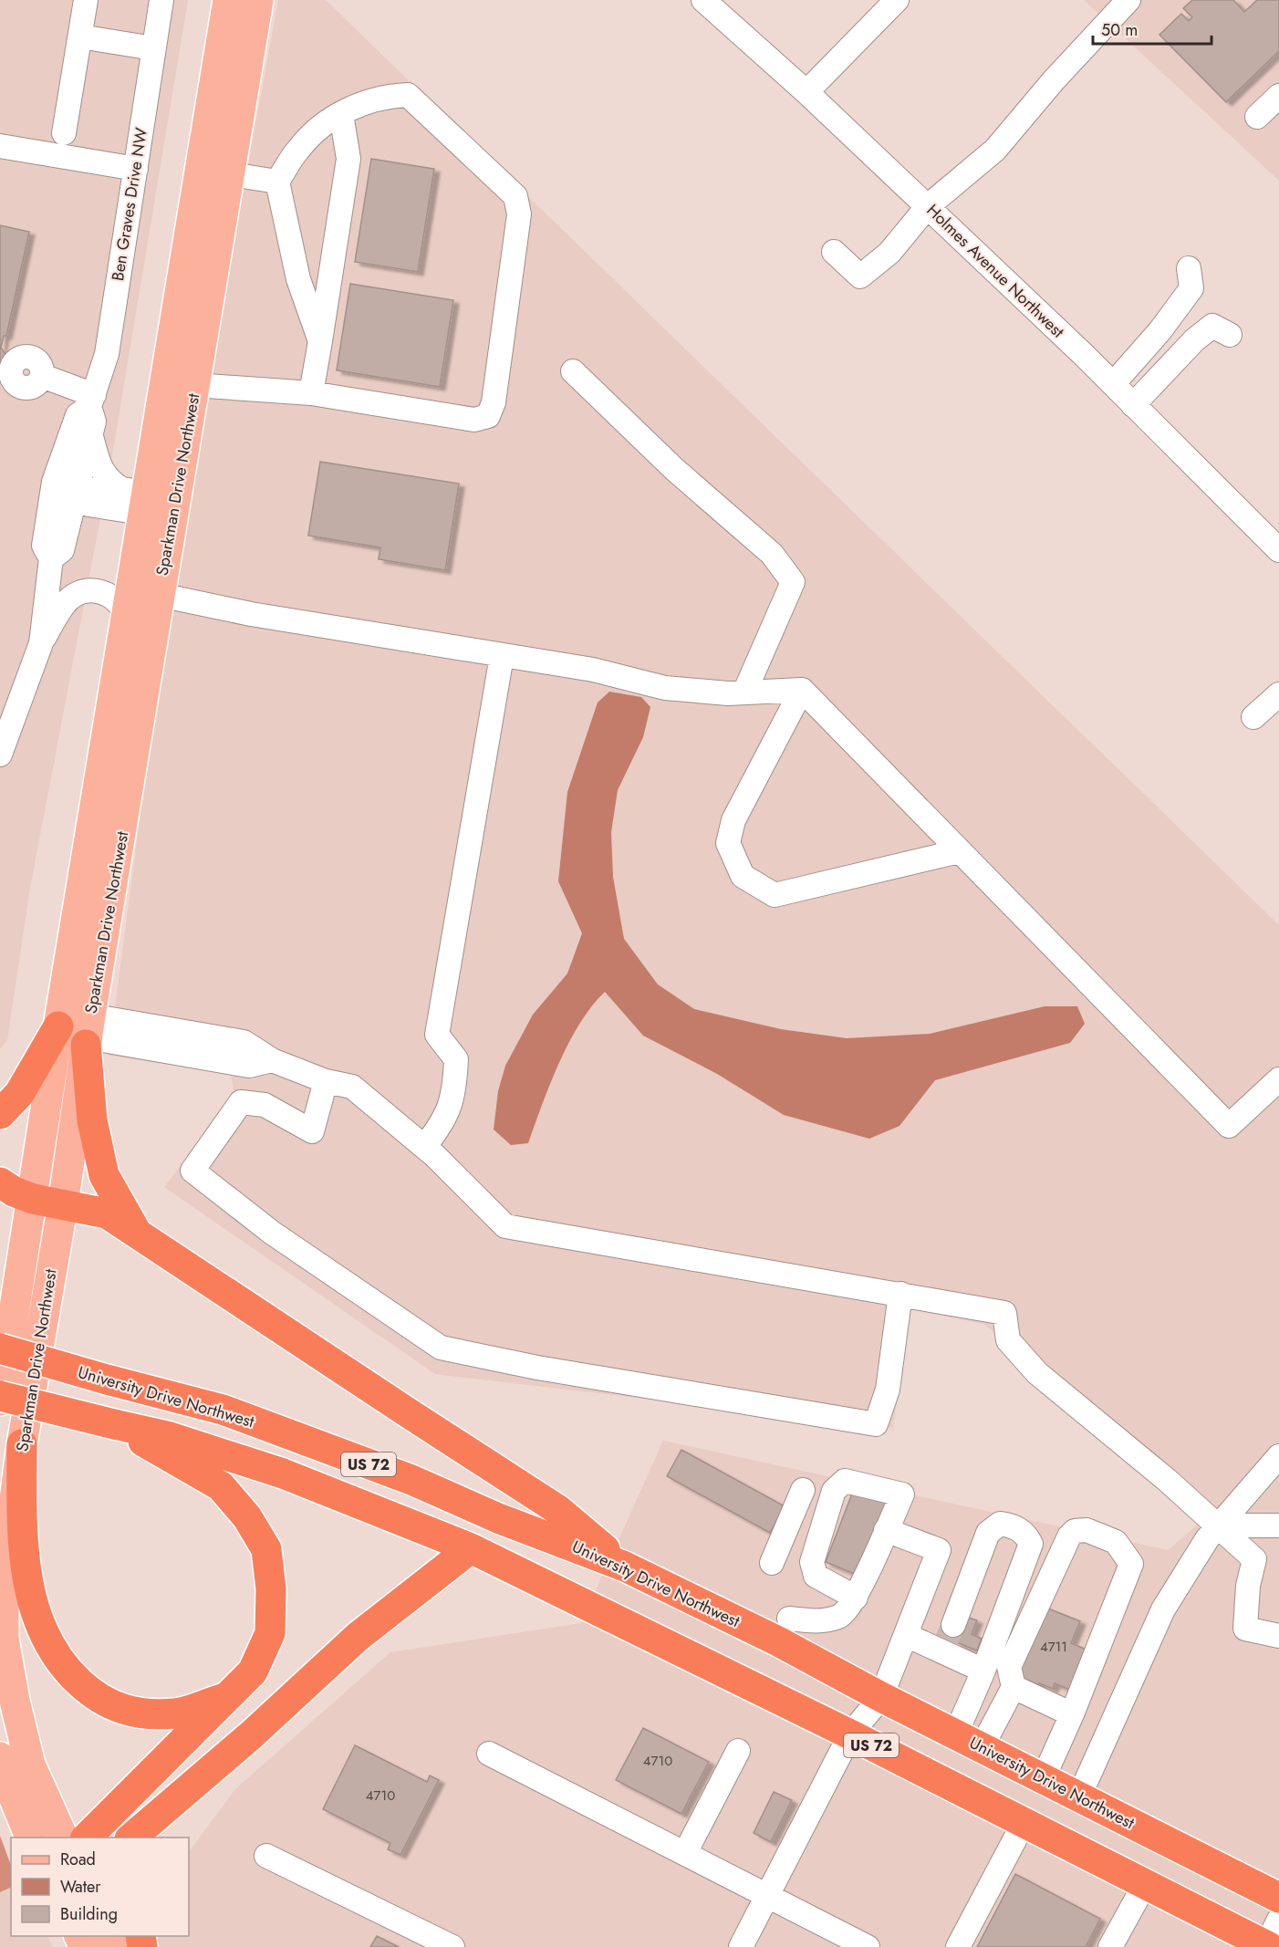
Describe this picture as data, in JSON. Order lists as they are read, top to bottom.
{
  "streets": {
    "highway": ["University Drive Northwest", "US 72"],
    "main road": ["Sparkman Drive Northwest"],
    "street": ["Ben Graves Drive NW", "Holmes Avenue Northwest"]
  },
  "house_numbers": ["4711", "4710", "4710"],
  "legend": ["Road", "Water", "Building"],
  "scale_bar": "50 m"
}
